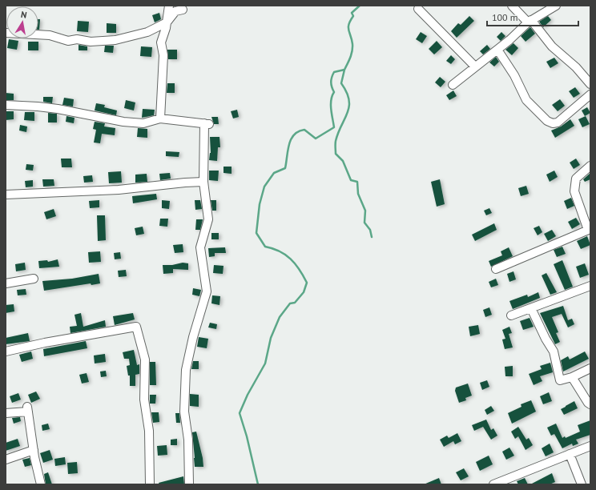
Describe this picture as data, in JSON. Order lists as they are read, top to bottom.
{
  "scale_bar": "100 m",
  "north": "top"
}
